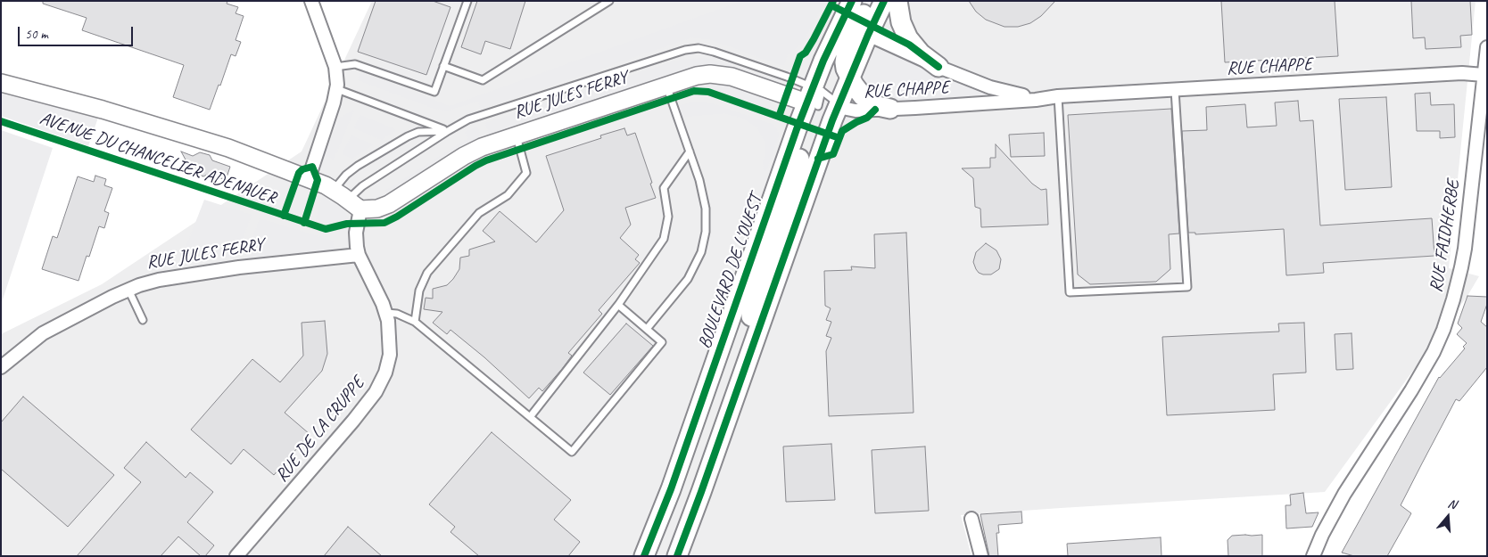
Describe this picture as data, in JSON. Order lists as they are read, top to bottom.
{
  "streets": {
    "main road": ["RUE JULES FERRY", "AVENUE DU CHANCELIER ADENAUER", "BOULEVARD DE L'OUEST"],
    "street": ["RUE CHAPPE", "RUE FAIDHERBE", "RUE DE LA CRUPPE"]
  },
  "crossings": [
    ["RUE CHAPPE", "RUE FAIDHERBE"],
    ["RUE CHAPPE", "BOULEVARD DE L'OUEST"],
    ["RUE JULES FERRY", "AVENUE DU CHANCELIER ADENAUER"],
    ["RUE JULES FERRY", "BOULEVARD DE L'OUEST"],
    ["RUE JULES FERRY", "RUE DE LA CRUPPE"],
    ["AVENUE DU CHANCELIER ADENAUER", "RUE DE LA CRUPPE"]
  ],
  "scale_bar": "50 m",
  "north": "top"
}
